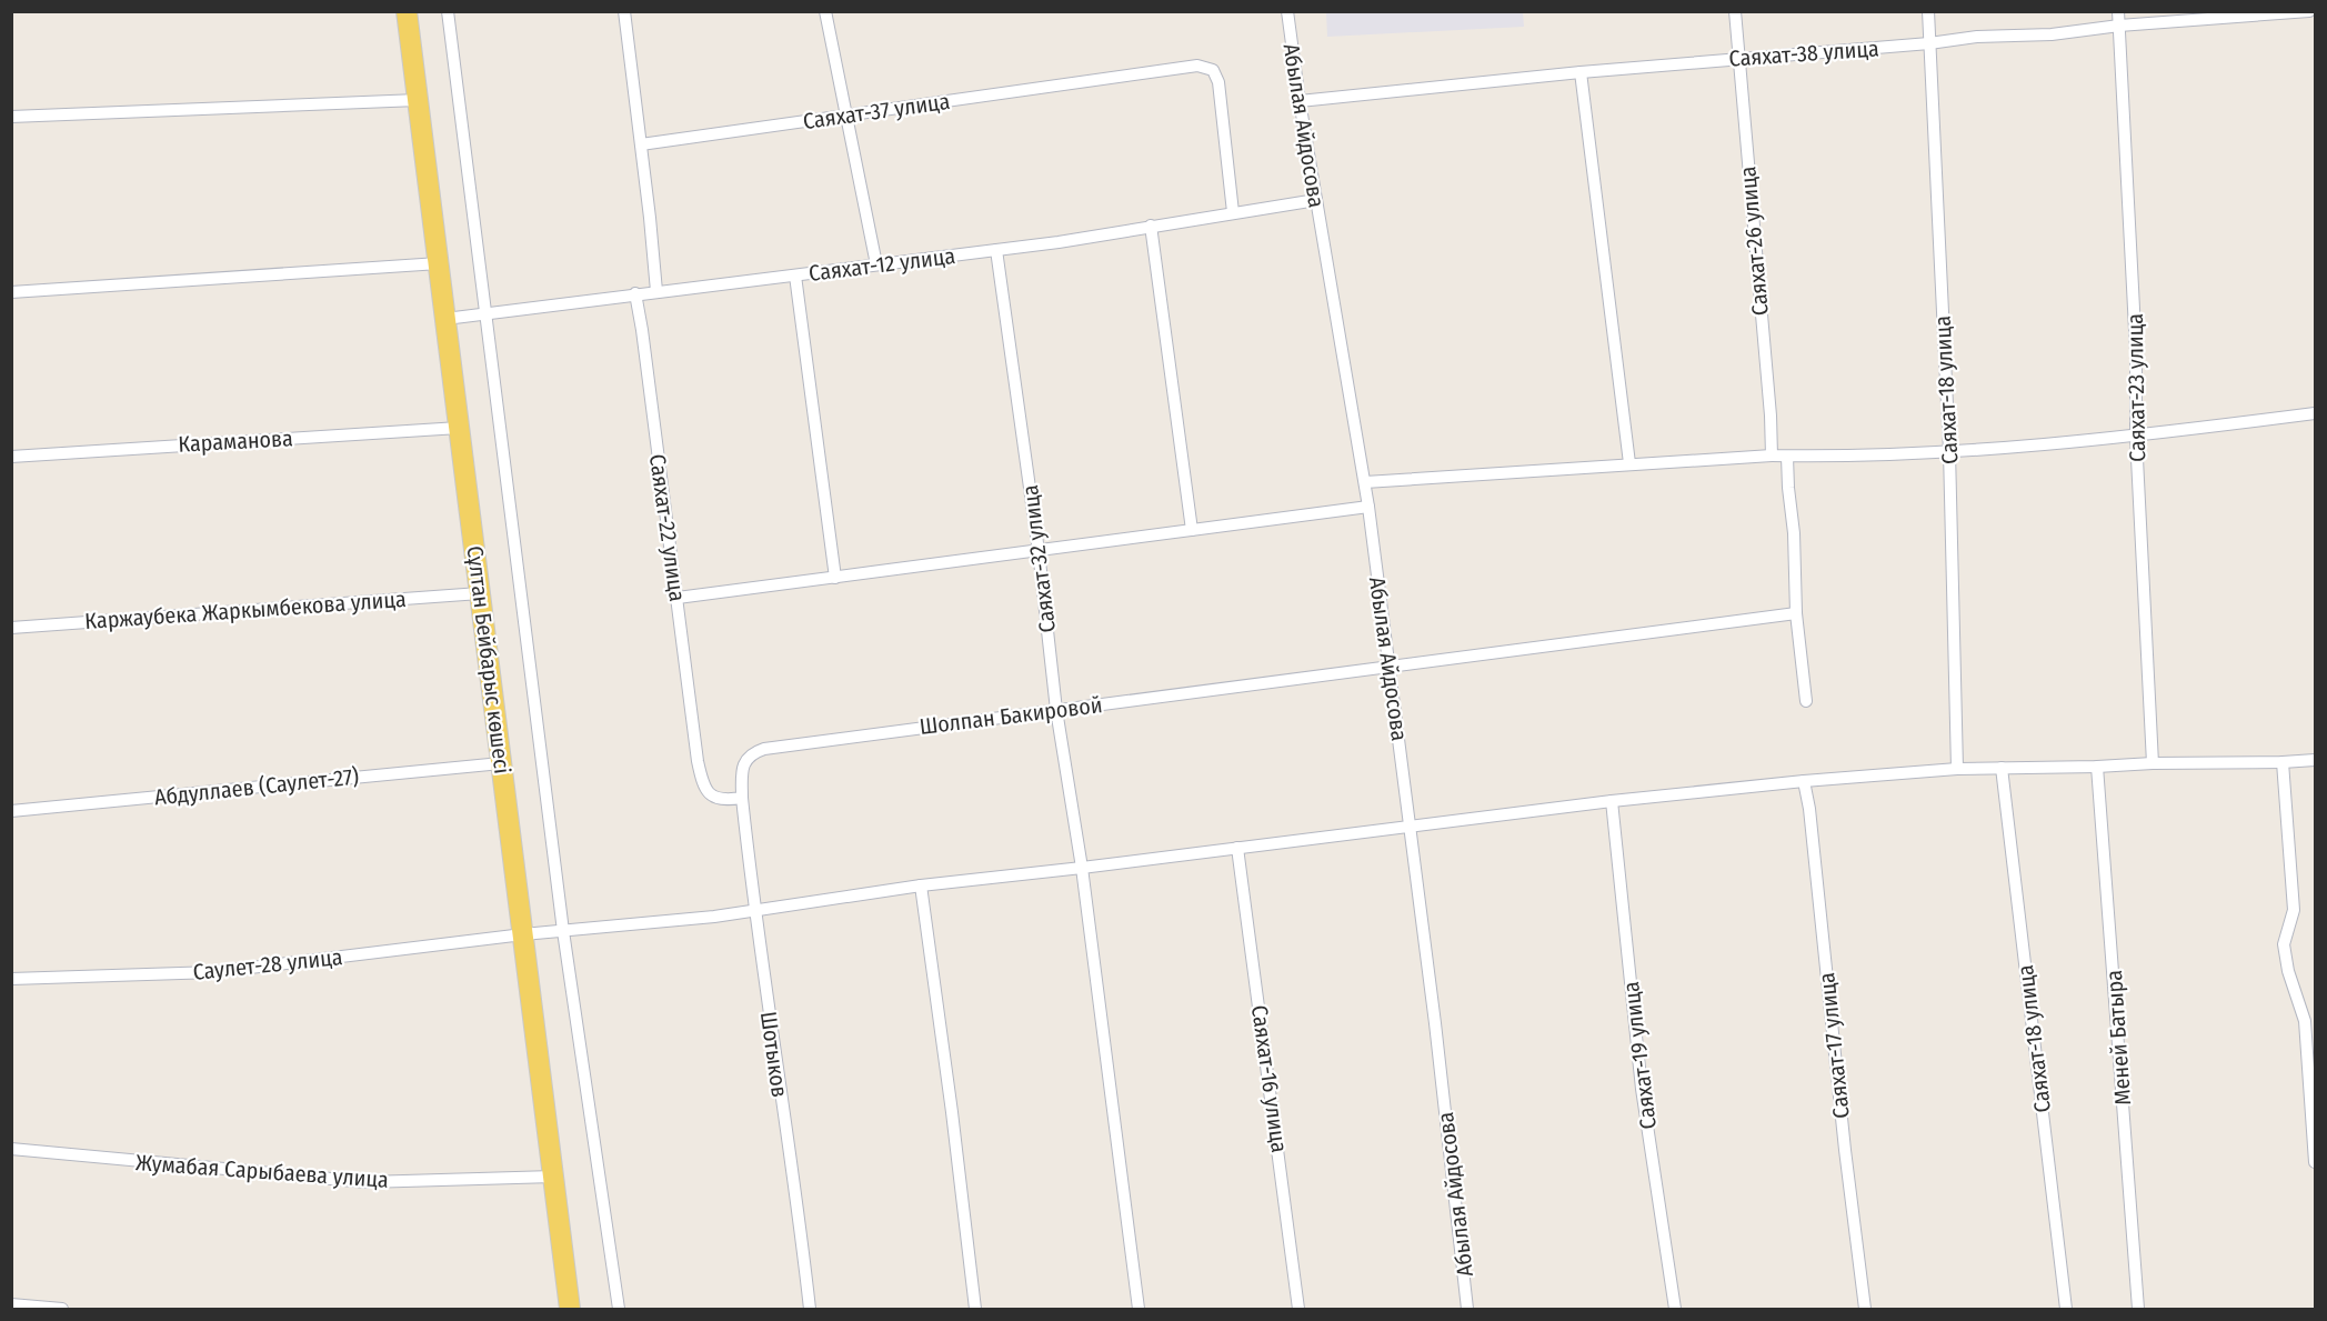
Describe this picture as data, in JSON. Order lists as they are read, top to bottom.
{
  "streets": {
    "main road": ["Сұлтан Бейбарыс көшесі"],
    "street": [
      "Саяхат-38 улица",
      "Саяхат-37 улица",
      "Абылая Айдосова",
      "Саяхат-26 улица",
      "Саяхат-12 улица",
      "Саяхат-23 улица",
      "Саяхат-18 улица",
      "Караманова",
      "Саяхат-22 улица",
      "Саяхат-32 улица",
      "Каржаубека Жаркымбекова улица",
      "Шолпан Бакировой",
      "Абдуллаев (Саулет-27)",
      "Саулет-28 улица",
      "Меней Батыра",
      "Саяхат-17 улица",
      "Шотыков",
      "Саяхат-19 улица",
      "Саяхат-16 улица",
      "Жумабая Сарыбаева улица"
    ]
  },
  "crossings": [
    ["Саяхат-38 улица", "Абылая Айдосова"],
    ["Саяхат-38 улица", "Саяхат-26 улица"],
    ["Саяхат-38 улица", "Саяхат-23 улица"],
    ["Саяхат-38 улица", "Саяхат-18 улица"],
    ["Саяхат-37 улица", "Саяхат-12 улица"],
    ["Абылая Айдосова", "Саяхат-12 улица"],
    ["Абылая Айдосова", "Шолпан Бакировой"],
    ["Абылая Айдосова", "Саулет-28 улица"],
    ["Саяхат-12 улица", "Саяхат-22 улица"],
    ["Саяхат-12 улица", "Саяхат-32 улица"],
    ["Саяхат-12 улица", "Сұлтан Бейбарыс көшесі"],
    ["Саяхат-23 улица", "Саулет-28 улица"],
    ["Саяхат-18 улица", "Саулет-28 улица"],
    ["Караманова", "Сұлтан Бейбарыс көшесі"],
    ["Саяхат-22 улица", "Шолпан Бакировой"],
    ["Саяхат-22 улица", "Шотыков"],
    ["Саяхат-32 улица", "Шолпан Бакировой"],
    ["Саяхат-32 улица", "Саулет-28 улица"],
    ["Каржаубека Жаркымбекова улица", "Сұлтан Бейбарыс көшесі"],
    ["Сұлтан Бейбарыс көшесі", "Абдуллаев (Саулет-27)"],
    ["Сұлтан Бейбарыс көшесі", "Саулет-28 улица"],
    ["Сұлтан Бейбарыс көшесі", "Жумабая Сарыбаева улица"],
    ["Шолпан Бакировой", "Шотыков"],
    ["Саулет-28 улица", "Меней Батыра"],
    ["Саулет-28 улица", "Саяхат-17 улица"],
    ["Саулет-28 улица", "Шотыков"],
    ["Саулет-28 улица", "Саяхат-19 улица"],
    ["Саулет-28 улица", "Саяхат-16 улица"]
  ]
}
